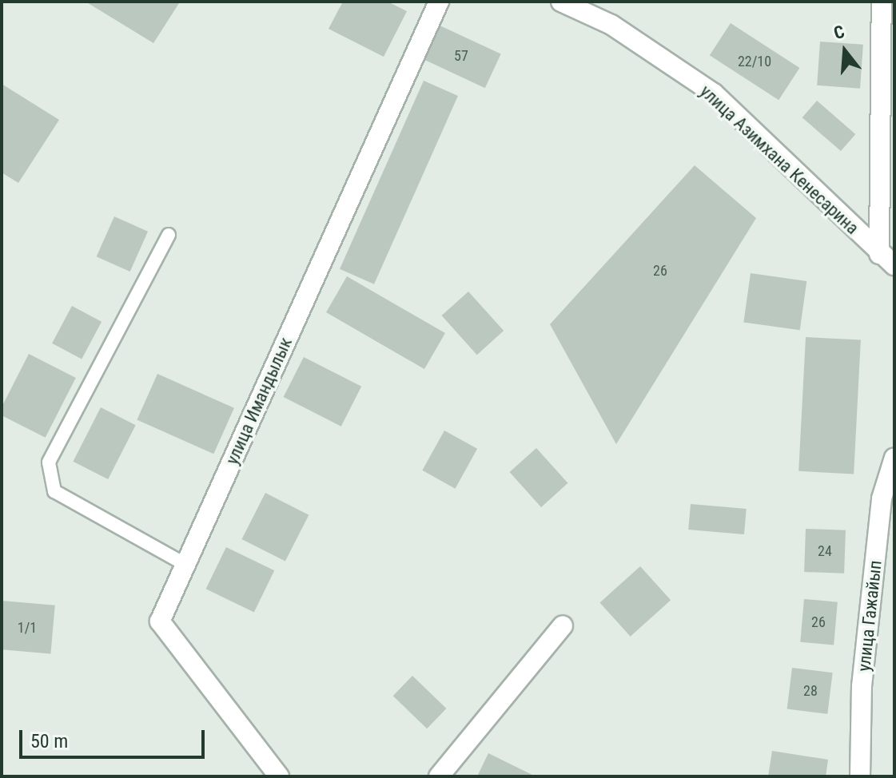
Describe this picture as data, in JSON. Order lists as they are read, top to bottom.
{
  "streets": {
    "street": ["улица Азимхана Кенесарина", "улица Имандылык", "улица Гажайып"]
  },
  "house_numbers": [
    "57",
    "22/10",
    "26",
    "24",
    "26",
    "1/1",
    "28"
  ],
  "scale_bar": "50 m",
  "north": "top"
}
